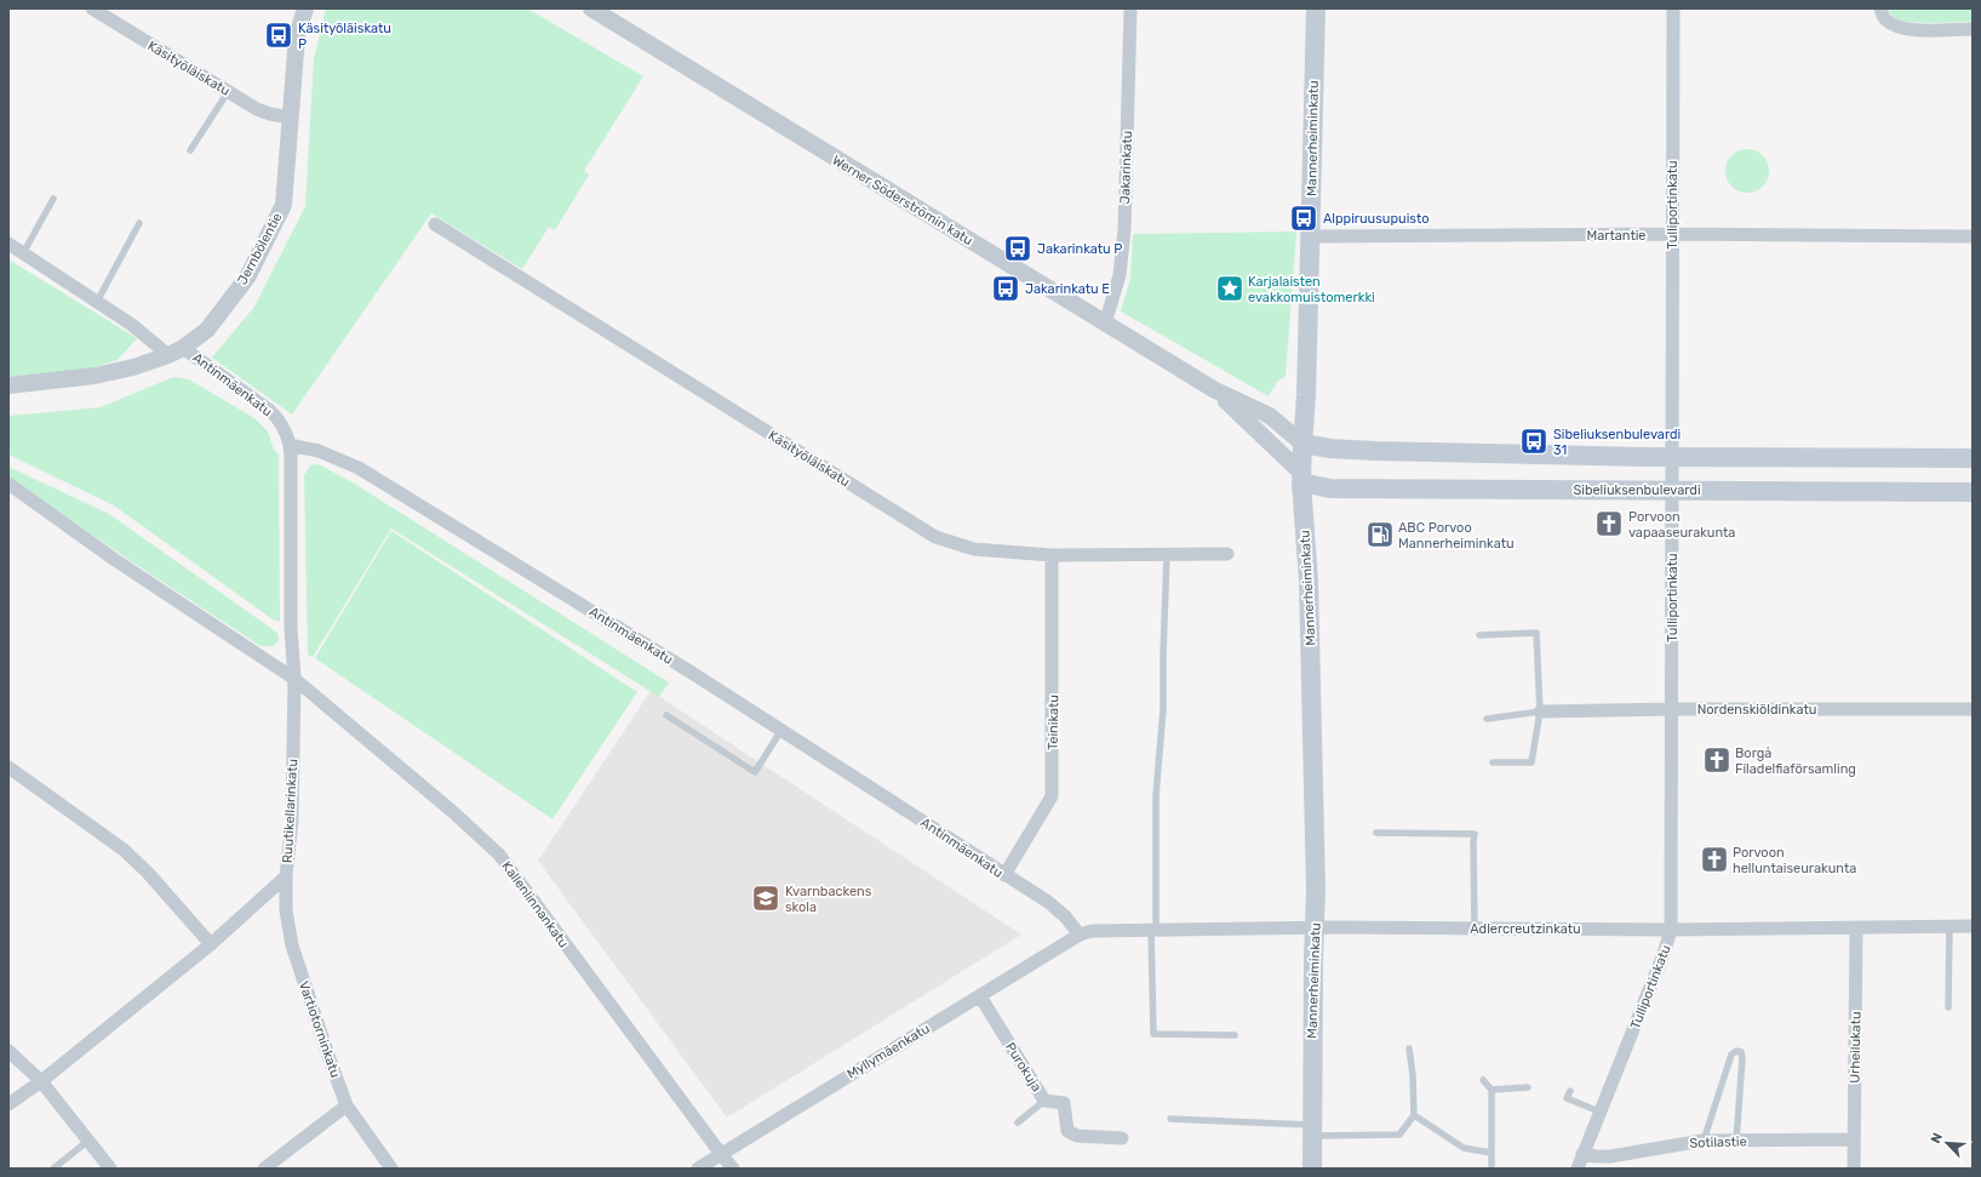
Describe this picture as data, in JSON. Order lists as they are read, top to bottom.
{
  "streets": {
    "main road": ["Mannerheiminkatu", "Sibeliuksenbulevardi"],
    "street": [
      "Käsityöläiskatu",
      "Jakarinkatu",
      "Werner Söderströmin katu",
      "Tulliportinkatu",
      "Martantie",
      "Jernbölentie",
      "Antinmäenkatu",
      "Nordenskiöldinkatu",
      "Teinikatu",
      "Ruutikellarinkatu",
      "Kallenlinnankatu",
      "Adlercreutzinkatu",
      "Vartiotorninkatu",
      "Urheilukatu",
      "Myllymäenkatu",
      "Purokuja",
      "Sotilastie"
    ]
  },
  "crossings": [
    ["Käsityöläiskatu", "Jernbölentie"],
    ["Käsityöläiskatu", "Teinikatu"],
    ["Mannerheiminkatu", "Werner Söderströmin katu"],
    ["Mannerheiminkatu", "Sibeliuksenbulevardi"],
    ["Mannerheiminkatu", "Adlercreutzinkatu"],
    ["Jakarinkatu", "Werner Söderströmin katu"],
    ["Werner Söderströmin katu", "Sibeliuksenbulevardi"],
    ["Tulliportinkatu", "Martantie"],
    ["Tulliportinkatu", "Sibeliuksenbulevardi"],
    ["Tulliportinkatu", "Nordenskiöldinkatu"],
    ["Tulliportinkatu", "Adlercreutzinkatu"],
    ["Tulliportinkatu", "Sotilastie"],
    ["Jernbölentie", "Antinmäenkatu"],
    ["Antinmäenkatu", "Teinikatu"],
    ["Antinmäenkatu", "Ruutikellarinkatu"],
    ["Antinmäenkatu", "Adlercreutzinkatu"],
    ["Antinmäenkatu", "Myllymäenkatu"],
    ["Ruutikellarinkatu", "Kallenlinnankatu"],
    ["Ruutikellarinkatu", "Vartiotorninkatu"],
    ["Kallenlinnankatu", "Myllymäenkatu"],
    ["Adlercreutzinkatu", "Urheilukatu"],
    ["Adlercreutzinkatu", "Myllymäenkatu"],
    ["Urheilukatu", "Sotilastie"],
    ["Myllymäenkatu", "Purokuja"]
  ],
  "places": {
    "bus stop": [
      "Käsityöläiskatu P",
      "Alppiruusupuisto",
      "Jakarinkatu P",
      "Jakarinkatu E",
      "Sibeliuksenbulevardi 31"
    ],
    "place": ["Karjalaisten evakkomuistomerkki"],
    "church": ["Porvoon vapaaseurakunta", "Borgå Filadelfiaförsamling", "Porvoon helluntaiseurakunta"],
    "fuel station": ["ABC Porvoo Mannerheiminkatu"],
    "school or university": ["Kvarnbackens skola"]
  },
  "north": "top left"
}
